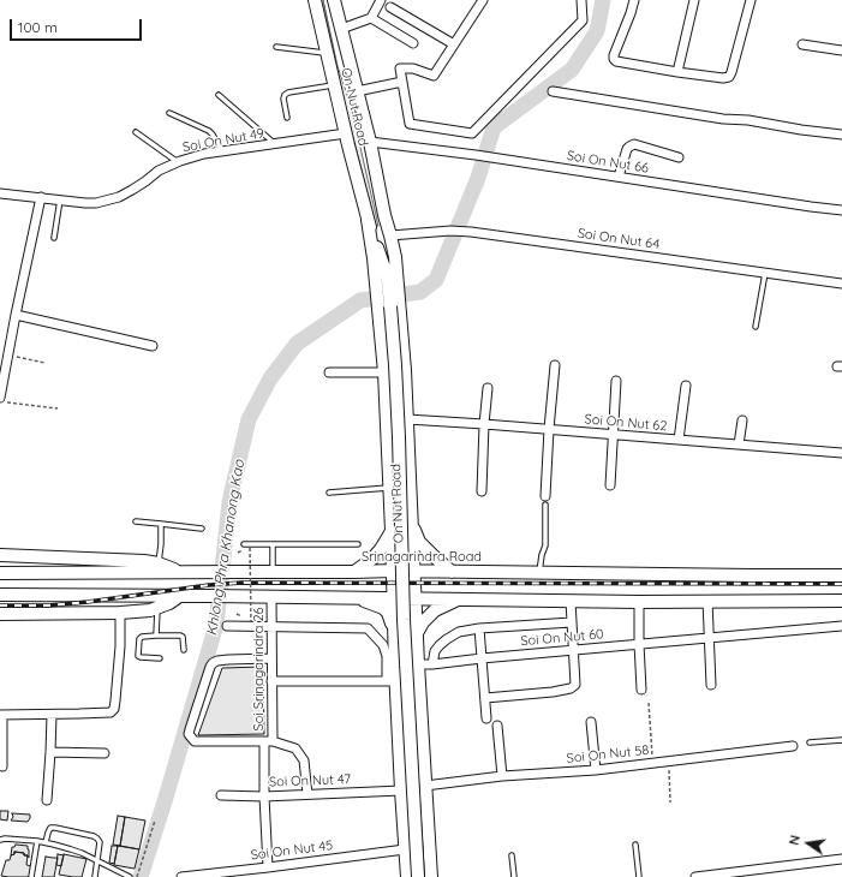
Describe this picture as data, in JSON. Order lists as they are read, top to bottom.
{
  "streets": {
    "main road": ["On Nut Road", "Srinagarindra Road"],
    "street": [
      "Soi On Nut 49",
      "Soi On Nut 66",
      "Soi On Nut 64",
      "Soi On Nut 62",
      "Soi On Nut 60",
      "Soi Srinagarindra 26",
      "Soi On Nut 58",
      "Soi On Nut 47",
      "Soi On Nut 45"
    ]
  },
  "crossings": [
    ["On Nut Road", "Soi On Nut 49"],
    ["On Nut Road", "Soi On Nut 66"],
    ["On Nut Road", "Soi On Nut 64"],
    ["On Nut Road", "Soi On Nut 62"],
    ["On Nut Road", "Srinagarindra Road"],
    ["On Nut Road", "Soi On Nut 60"],
    ["On Nut Road", "Soi On Nut 58"],
    ["On Nut Road", "Soi On Nut 47"],
    ["On Nut Road", "Soi On Nut 45"],
    ["Soi Srinagarindra 26", "Soi On Nut 47"],
    ["Soi Srinagarindra 26", "Soi On Nut 45"]
  ],
  "water": ["Khlong Phra Khanong Kao"],
  "scale_bar": "100 m",
  "north": "left"
}
